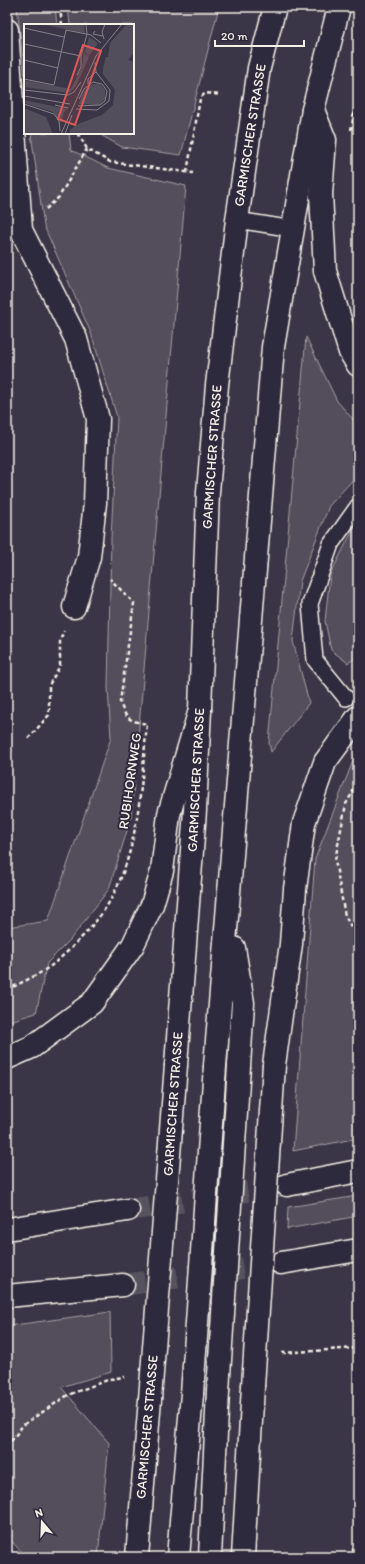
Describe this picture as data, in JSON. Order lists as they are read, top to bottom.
{
  "streets": {
    "main road": ["GARMISCHER STRASSE"],
    "path": ["RUBIHORNWEG"]
  },
  "scale_bar": "20 m",
  "north": "top"
}
